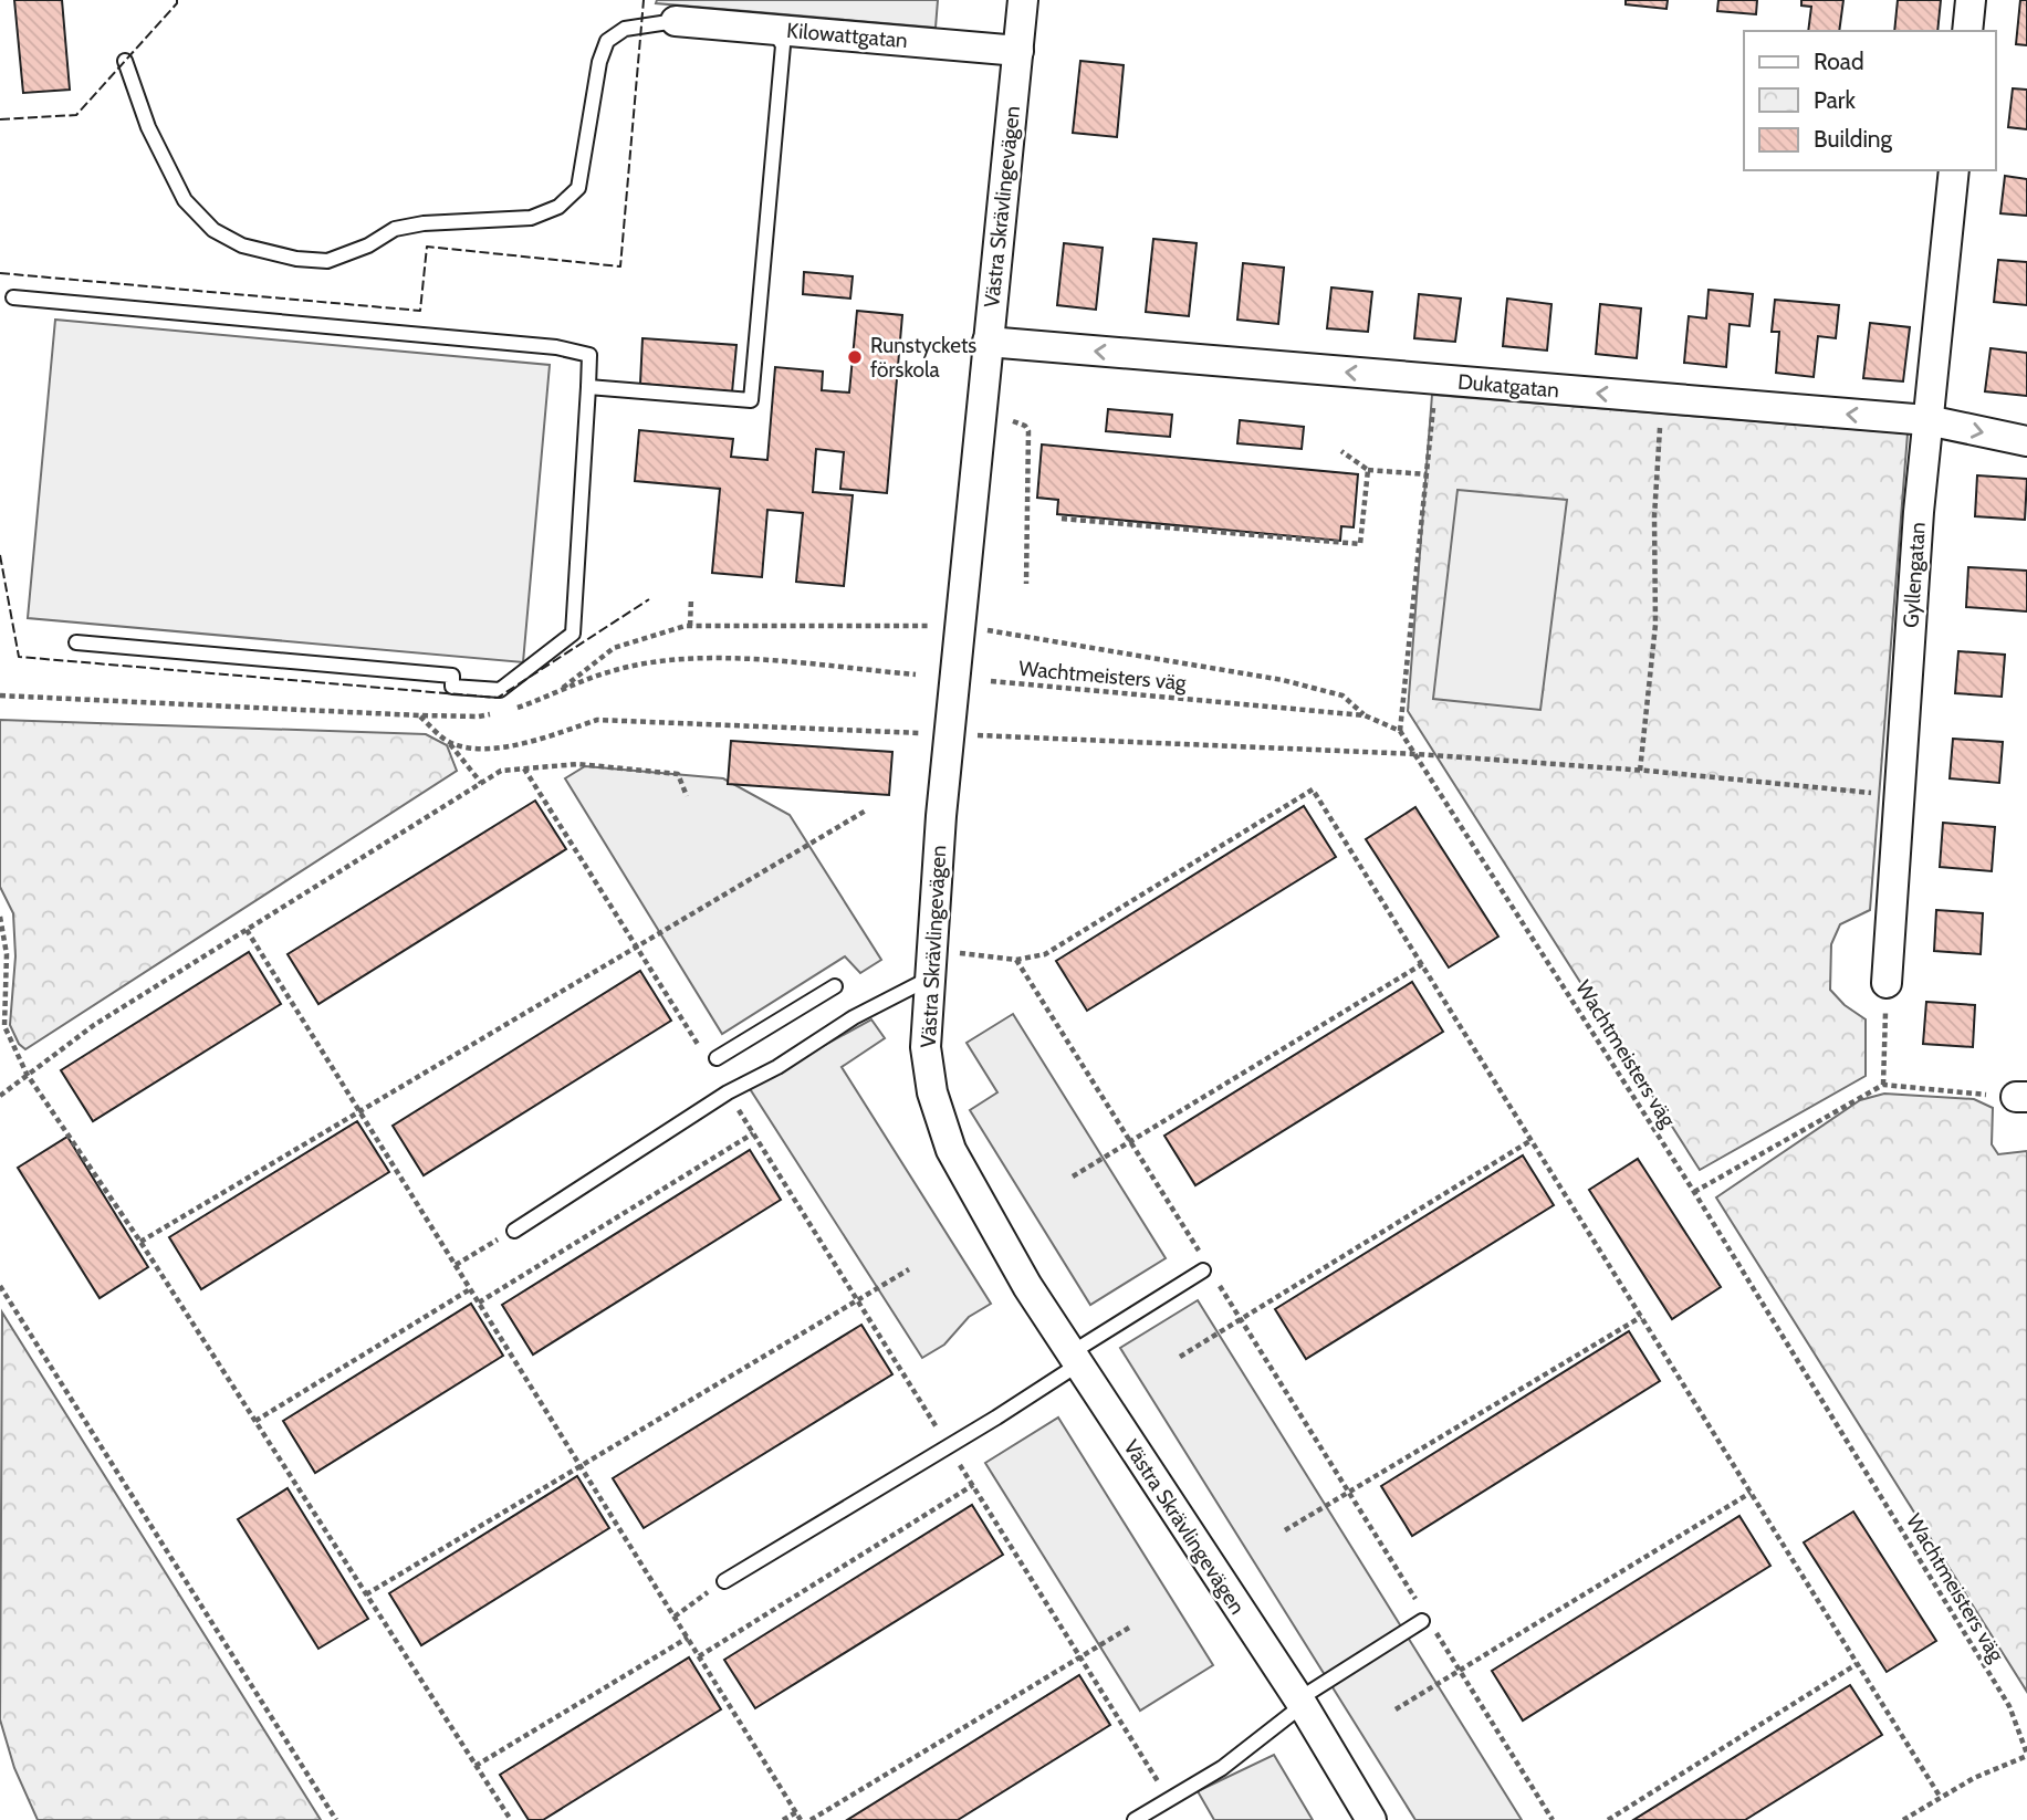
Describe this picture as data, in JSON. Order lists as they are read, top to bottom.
{
  "streets": {
    "street": [
      "Kilowattgatan",
      "Västra Skrävlingevägen",
      "Dukatgatan",
      "Gyllengatan"
    ],
    "path": ["Wachtmeisters väg"]
  },
  "crossings": [
    ["Kilowattgatan", "Västra Skrävlingevägen"],
    ["Västra Skrävlingevägen", "Dukatgatan"],
    ["Dukatgatan", "Gyllengatan"]
  ],
  "one_way": ["Dukatgatan"],
  "places": ["Runstyckets förskola"],
  "legend": ["Road", "Park", "Building"]
}
